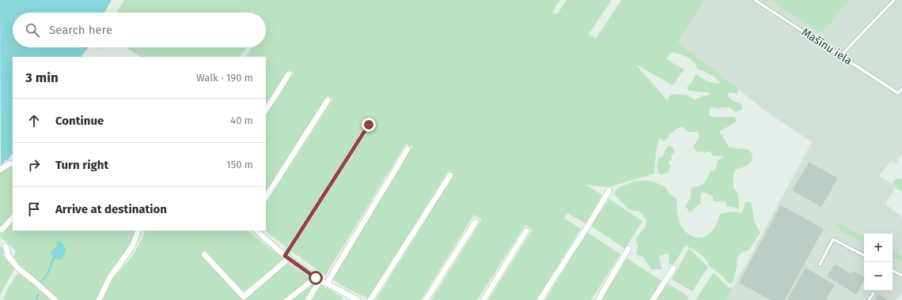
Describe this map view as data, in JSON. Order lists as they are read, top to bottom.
{
  "streets": {
    "lane": ["Mašīnu iela"]
  },
  "page": {
    "search": "Search here",
    "heading": ["3 min", "Walk · 190 m"],
    "list": [
      ["Continue", "40 m"],
      ["Turn right", "150 m"],
      "Arrive at destination"
    ],
    "map_buttons": ["+", "−"]
  }
}
